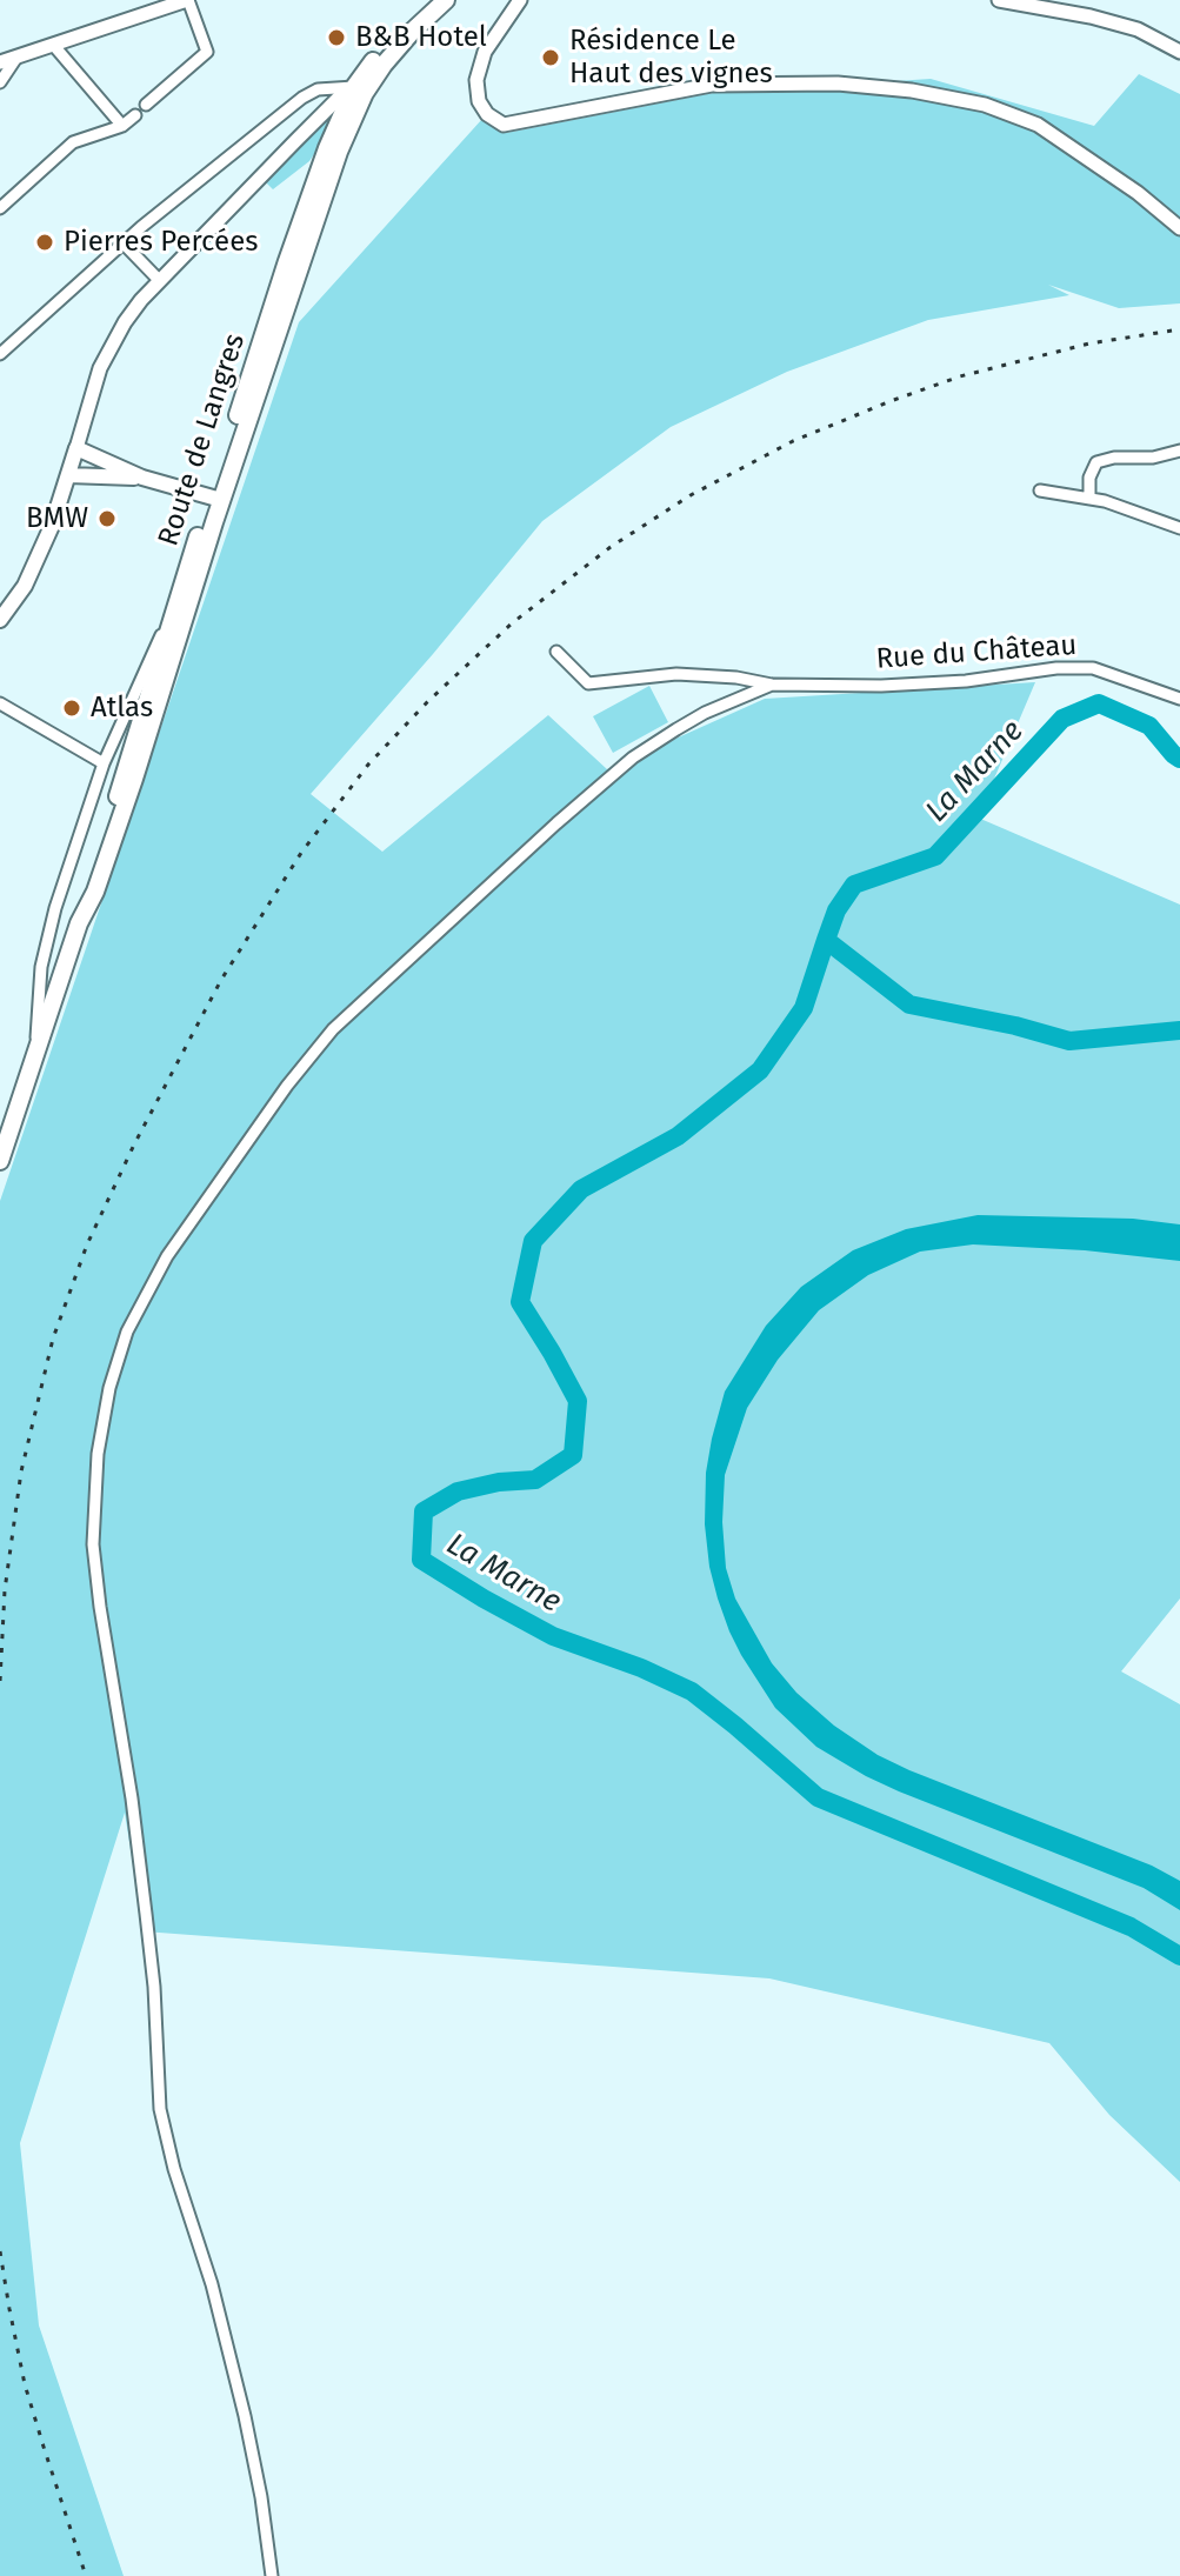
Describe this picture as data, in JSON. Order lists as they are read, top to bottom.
{
  "streets": {
    "main road": ["Route de Langres"],
    "street": ["Rue du Château"]
  },
  "water": ["La Marne"],
  "places": [
    "B&B Hotel",
    "Résidence Le Haut des vignes",
    "Pierres Percées",
    "BMW",
    "Atlas"
  ]
}
